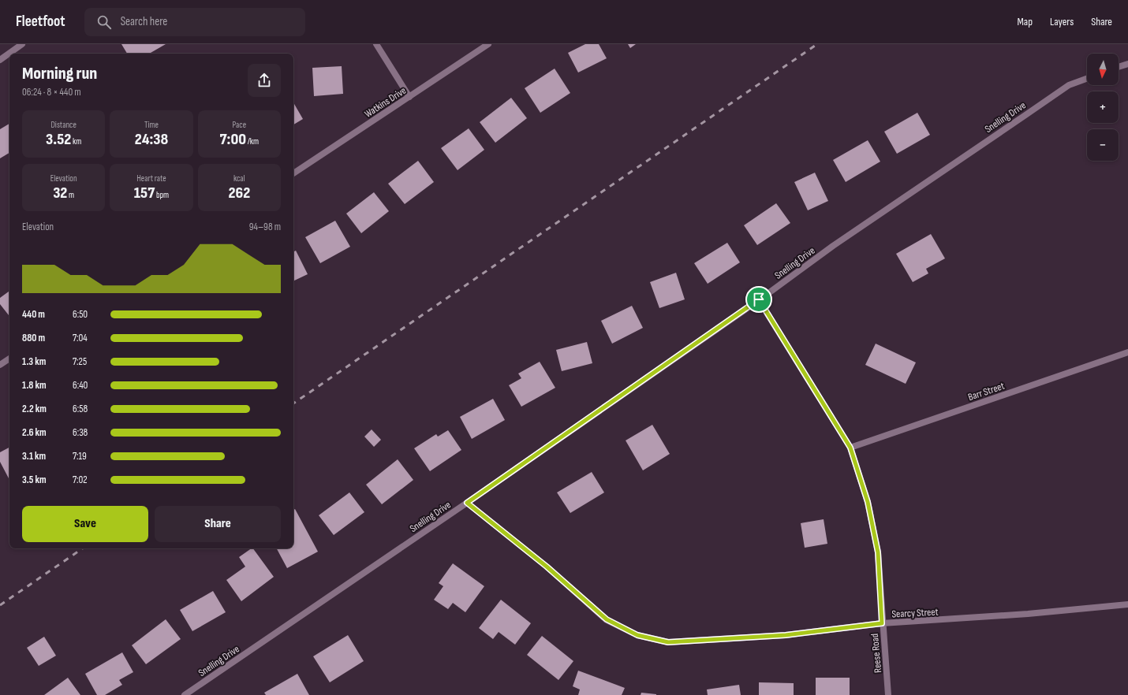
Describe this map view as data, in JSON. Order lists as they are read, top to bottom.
{
  "streets": {
    "street": [
      "Watkins Drive",
      "Snelling Drive",
      "Barr Street",
      "Searcy Street",
      "Reese Road"
    ]
  },
  "crossings": [
    ["Snelling Drive", "Searcy Street"],
    ["Snelling Drive", "Reese Road"],
    ["Barr Street", "Reese Road"],
    ["Searcy Street", "Reese Road"]
  ],
  "north": "bottom",
  "page": {
    "header": "Fleetfoot",
    "search": "Search here",
    "nav": ["Map", "Layers", "Share"],
    "map_buttons": ["+", "−"],
    "heading": ["Morning run", "06:24 · 8 × 440 m"],
    "stats": [
      ["Distance", "3.52 km"],
      ["Time", "24:38"],
      ["Pace", "7:00 /km"],
      ["Elevation", "32 m"],
      ["Heart rate", "157 bpm"],
      ["kcal", "262"]
    ],
    "chart": ["Elevation", "94–98 m"],
    "list": [
      {
        "name": "440 m",
        "note": "6:50"
      },
      {
        "name": "880 m",
        "note": "7:04"
      },
      {
        "name": "1.3 km",
        "note": "7:25"
      },
      {
        "name": "1.8 km",
        "note": "6:40"
      },
      {
        "name": "2.2 km",
        "note": "6:58"
      },
      {
        "name": "2.6 km",
        "note": "6:38"
      },
      {
        "name": "3.1 km",
        "note": "7:19"
      },
      {
        "name": "3.5 km",
        "note": "7:02"
      }
    ],
    "buttons": ["Save", "Share"]
  }
}
